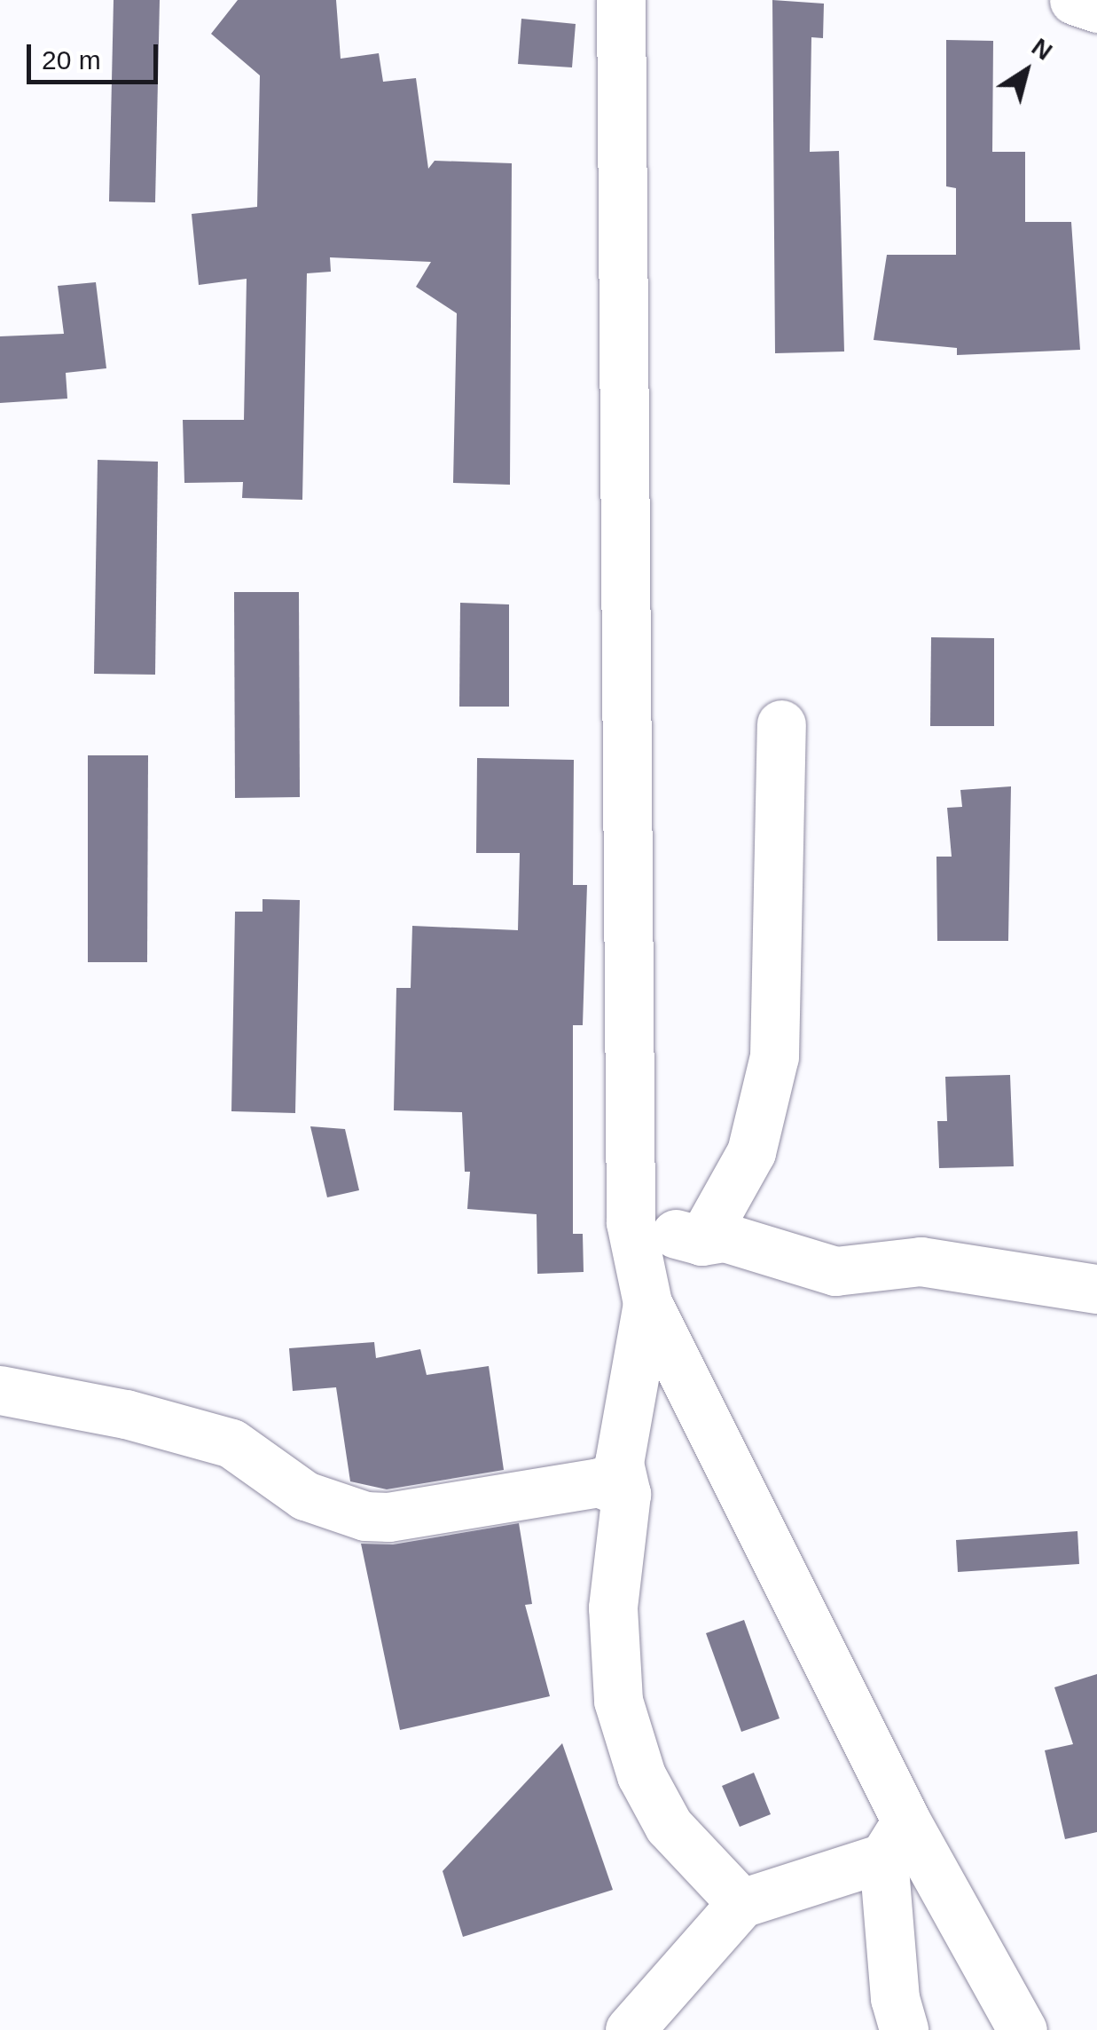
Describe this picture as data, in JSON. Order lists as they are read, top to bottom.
{
  "scale_bar": "20 m",
  "north": "top right"
}
